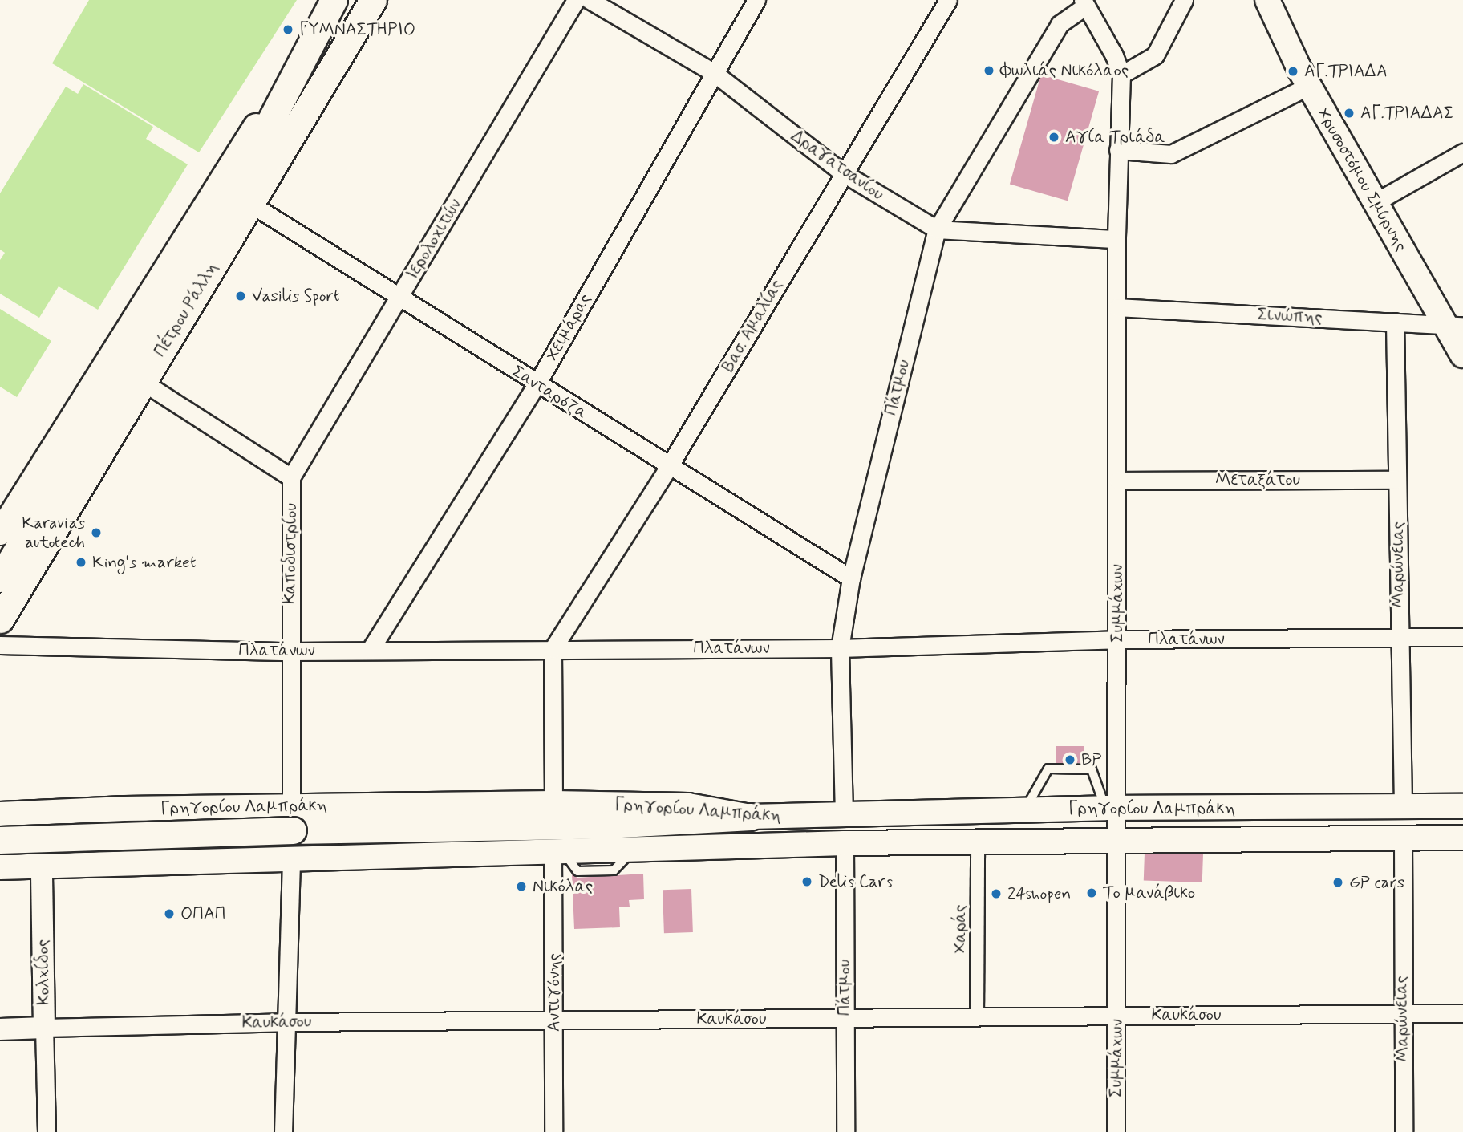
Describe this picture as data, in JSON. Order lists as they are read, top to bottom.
{
  "streets": {
    "main road": ["Χρυσοστόμου Σμύρνης", "Πέτρου Ράλλη", "Γρηγορίου Λαμπράκη"],
    "street": [
      "Δραγατσανίου",
      "Ιερολοχιτών",
      "Σινώπης",
      "Βασ. Αμαλίας",
      "Χειμάρας",
      "Πάτμου",
      "Σανταρόζα",
      "Μεταξάτου",
      "Καποδιστρίου",
      "Μαρώνειας",
      "Συμμάχων",
      "Πλατάνων",
      "Χαράς",
      "Κολχίδος",
      "Αντιγόνης",
      "Καυκάσου"
    ]
  },
  "crossings": [
    ["Δραγατσανίου", "Βασ. Αμαλίας"],
    ["Δραγατσανίου", "Χειμάρας"],
    ["Δραγατσανίου", "Πάτμου"],
    ["Δραγατσανίου", "Συμμάχων"],
    ["Χρυσοστόμου Σμύρνης", "Σινώπης"],
    ["Ιερολοχιτών", "Σανταρόζα"],
    ["Ιερολοχιτών", "Καποδιστρίου"],
    ["Πέτρου Ράλλη", "Σανταρόζα"],
    ["Πέτρου Ράλλη", "Καποδιστρίου"],
    ["Σινώπης", "Μαρώνειας"],
    ["Σινώπης", "Συμμάχων"],
    ["Βασ. Αμαλίας", "Σανταρόζα"],
    ["Βασ. Αμαλίας", "Πλατάνων"],
    ["Χειμάρας", "Σανταρόζα"],
    ["Χειμάρας", "Πλατάνων"],
    ["Πάτμου", "Σανταρόζα"],
    ["Πάτμου", "Πλατάνων"],
    ["Πάτμου", "Γρηγορίου Λαμπράκη"],
    ["Πάτμου", "Καυκάσου"],
    ["Μεταξάτου", "Μαρώνειας"],
    ["Μεταξάτου", "Συμμάχων"],
    ["Καποδιστρίου", "Πλατάνων"],
    ["Καποδιστρίου", "Γρηγορίου Λαμπράκη"],
    ["Μαρώνειας", "Πλατάνων"],
    ["Μαρώνειας", "Γρηγορίου Λαμπράκη"],
    ["Μαρώνειας", "Καυκάσου"],
    ["Συμμάχων", "Πλατάνων"],
    ["Συμμάχων", "Γρηγορίου Λαμπράκη"],
    ["Συμμάχων", "Καυκάσου"],
    ["Γρηγορίου Λαμπράκη", "Χαράς"],
    ["Γρηγορίου Λαμπράκη", "Κολχίδος"],
    ["Γρηγορίου Λαμπράκη", "Αντιγόνης"],
    ["Χαράς", "Καυκάσου"],
    ["Κολχίδος", "Καυκάσου"],
    ["Αντιγόνης", "Καυκάσου"]
  ],
  "places": [
    "ΓΥΜΝΑΣΤΗΡΙΟ",
    "Φωλιάς Νικόλαος",
    "ΑΓ.ΤΡΙΑΔΑ",
    "ΑΓ.ΤΡΙΑΔΑΣ",
    "Αγία Τριάδα",
    "Vasilis Sport",
    "Karavias autotech",
    "King's market",
    "BP",
    "Delis Cars",
    "GP cars",
    "Νικόλας",
    "Το μανάβικο",
    "24shopen",
    "ΟΠΑΠ"
  ]
}
